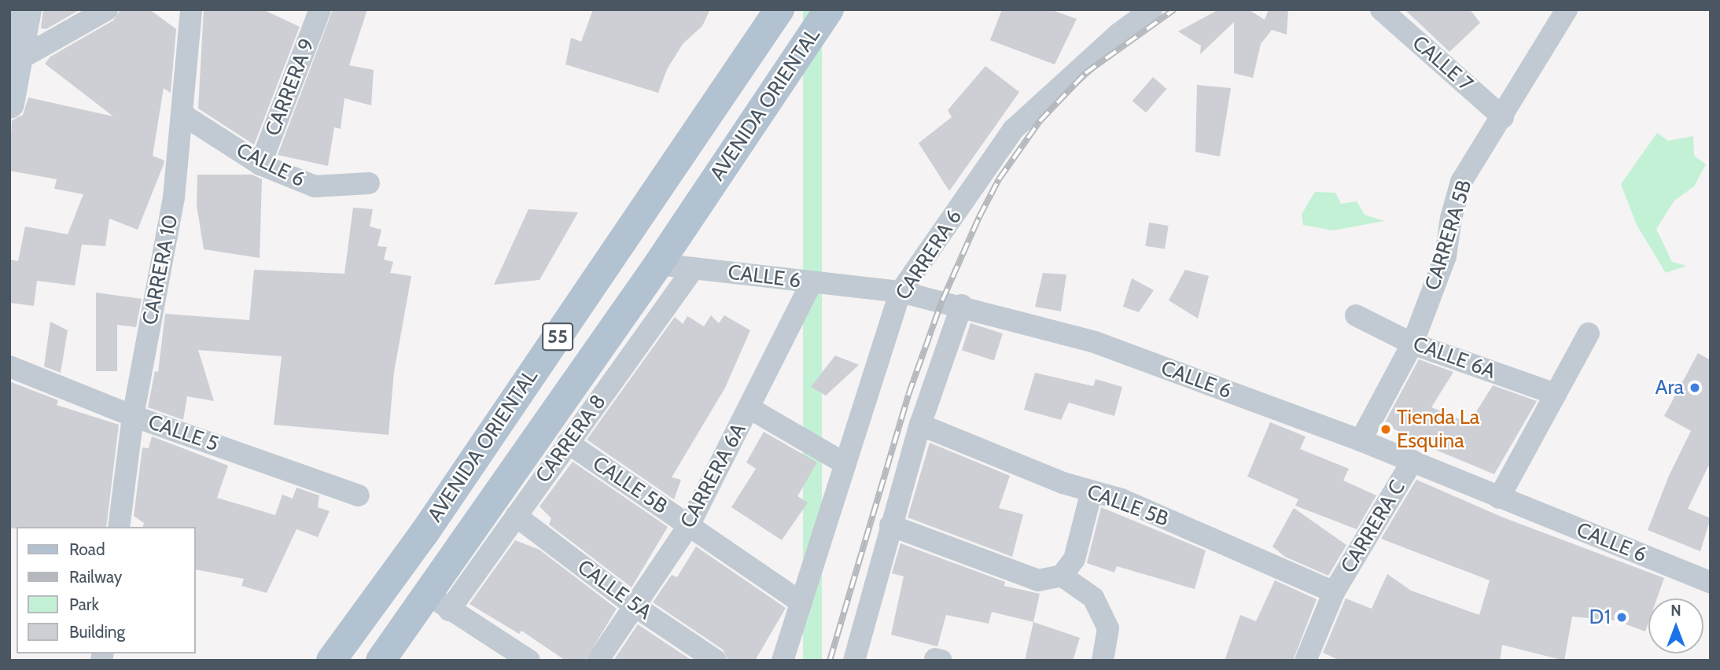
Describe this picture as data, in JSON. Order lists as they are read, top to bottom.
{
  "streets": {
    "main road": ["AVENIDA ORIENTAL", "55"],
    "street": [
      "CALLE 7",
      "CARRERA 9",
      "CALLE 6",
      "CARRERA 5B",
      "CARRERA 6",
      "CARRERA 10",
      "CALLE 6A",
      "CALLE 5",
      "CARRERA 8",
      "CARRERA 6A",
      "CALLE 5B",
      "CARRERA C",
      "CALLE 5A"
    ]
  },
  "crossings": [
    ["CALLE 7", "CARRERA 5B"],
    ["CARRERA 9", "CALLE 6"],
    ["AVENIDA ORIENTAL", "CALLE 6"],
    ["AVENIDA ORIENTAL", "CARRERA 8"],
    ["CALLE 6", "CARRERA 5B"],
    ["CALLE 6", "CARRERA 6"],
    ["CALLE 6", "CARRERA 10"],
    ["CALLE 6", "CARRERA 8"],
    ["CALLE 6", "CARRERA 6A"],
    ["CALLE 6", "CARRERA C"],
    ["CARRERA 5B", "CALLE 6A"],
    ["CARRERA 6", "CALLE 5B"],
    ["CARRERA 10", "CALLE 5"],
    ["CARRERA 8", "CALLE 5B"],
    ["CARRERA 8", "CALLE 5A"],
    ["CARRERA 6A", "CALLE 5B"],
    ["CARRERA 6A", "CALLE 5A"],
    ["CALLE 5B", "CARRERA C"]
  ],
  "places": ["Ara", "Tienda La Esquina", "D1"],
  "legend": [
    "Road",
    "Railway",
    "Park",
    "Building"
  ],
  "north": "top"
}
